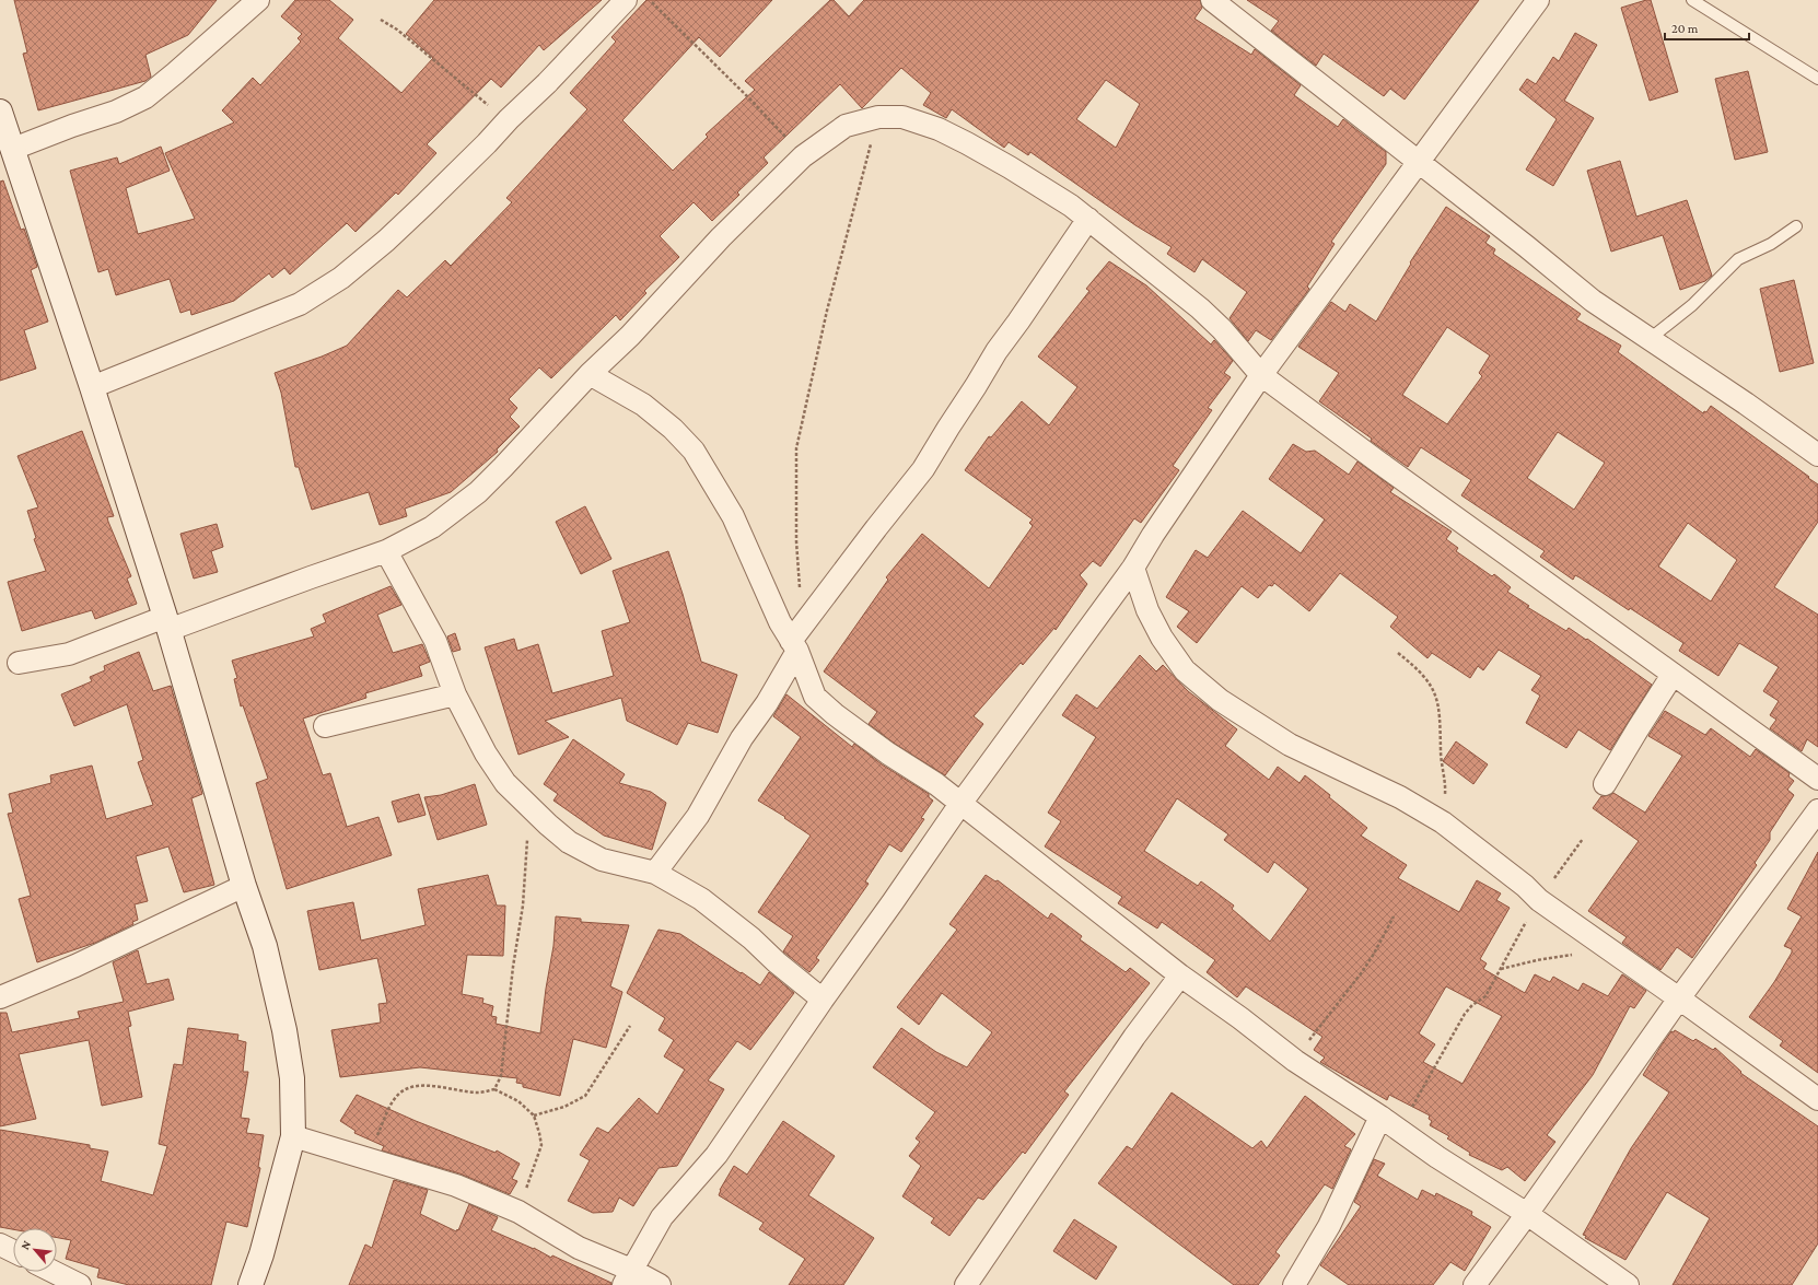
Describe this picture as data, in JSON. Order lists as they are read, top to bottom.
{
  "scale_bar": "20 m",
  "north": "top left"
}
